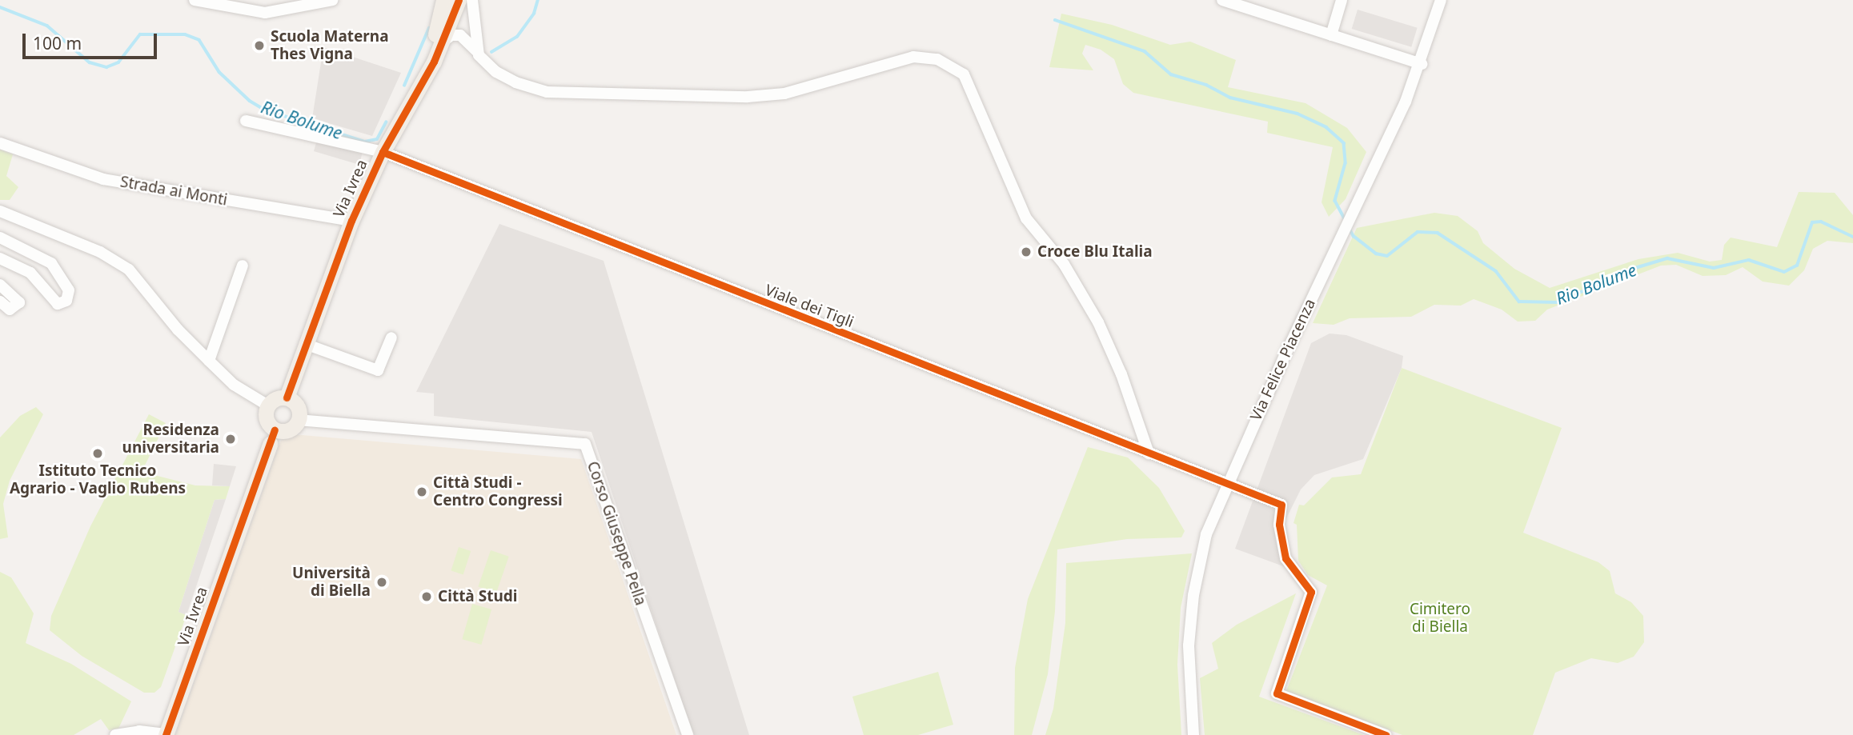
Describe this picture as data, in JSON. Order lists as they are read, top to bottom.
{
  "streets": {
    "main road": ["Via Ivrea"],
    "street": [
      "Strada ai Monti",
      "Viale dei Tigli",
      "Via Felice Piacenza",
      "Corso Giuseppe Pella"
    ]
  },
  "crossings": [
    ["Via Ivrea", "Strada ai Monti"],
    ["Via Ivrea", "Viale dei Tigli"],
    ["Via Ivrea", "Corso Giuseppe Pella"],
    ["Viale dei Tigli", "Via Felice Piacenza"]
  ],
  "water": ["Rio Bolume"],
  "parks": ["Cimitero di Biella"],
  "places": [
    "Scuola Materna Thes Vigna",
    "Croce Blu Italia",
    "Residenza universitaria",
    "Istituto Tecnico Agrario - Vaglio Rubens",
    "Città Studi - Centro Congressi",
    "Università di Biella",
    "Città Studi"
  ],
  "scale_bar": "100 m"
}
